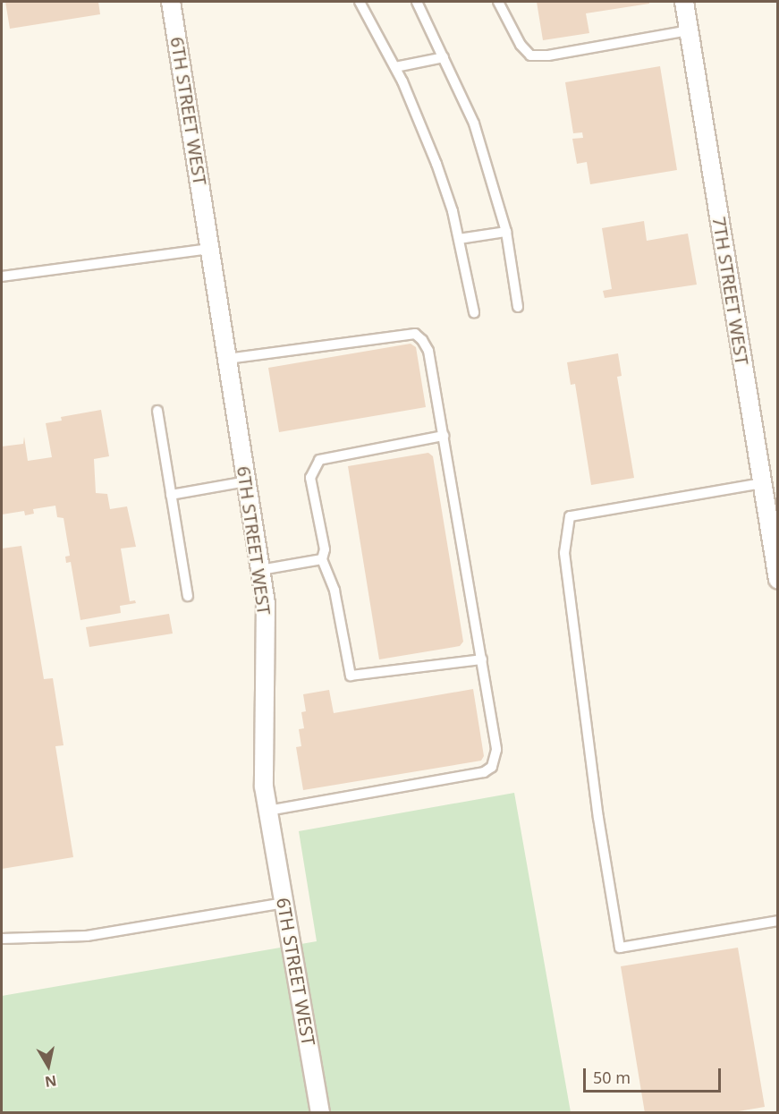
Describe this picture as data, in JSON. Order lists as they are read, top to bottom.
{
  "streets": {
    "street": ["6TH STREET WEST", "7TH STREET WEST"]
  },
  "scale_bar": "50 m",
  "north": "bottom"
}
